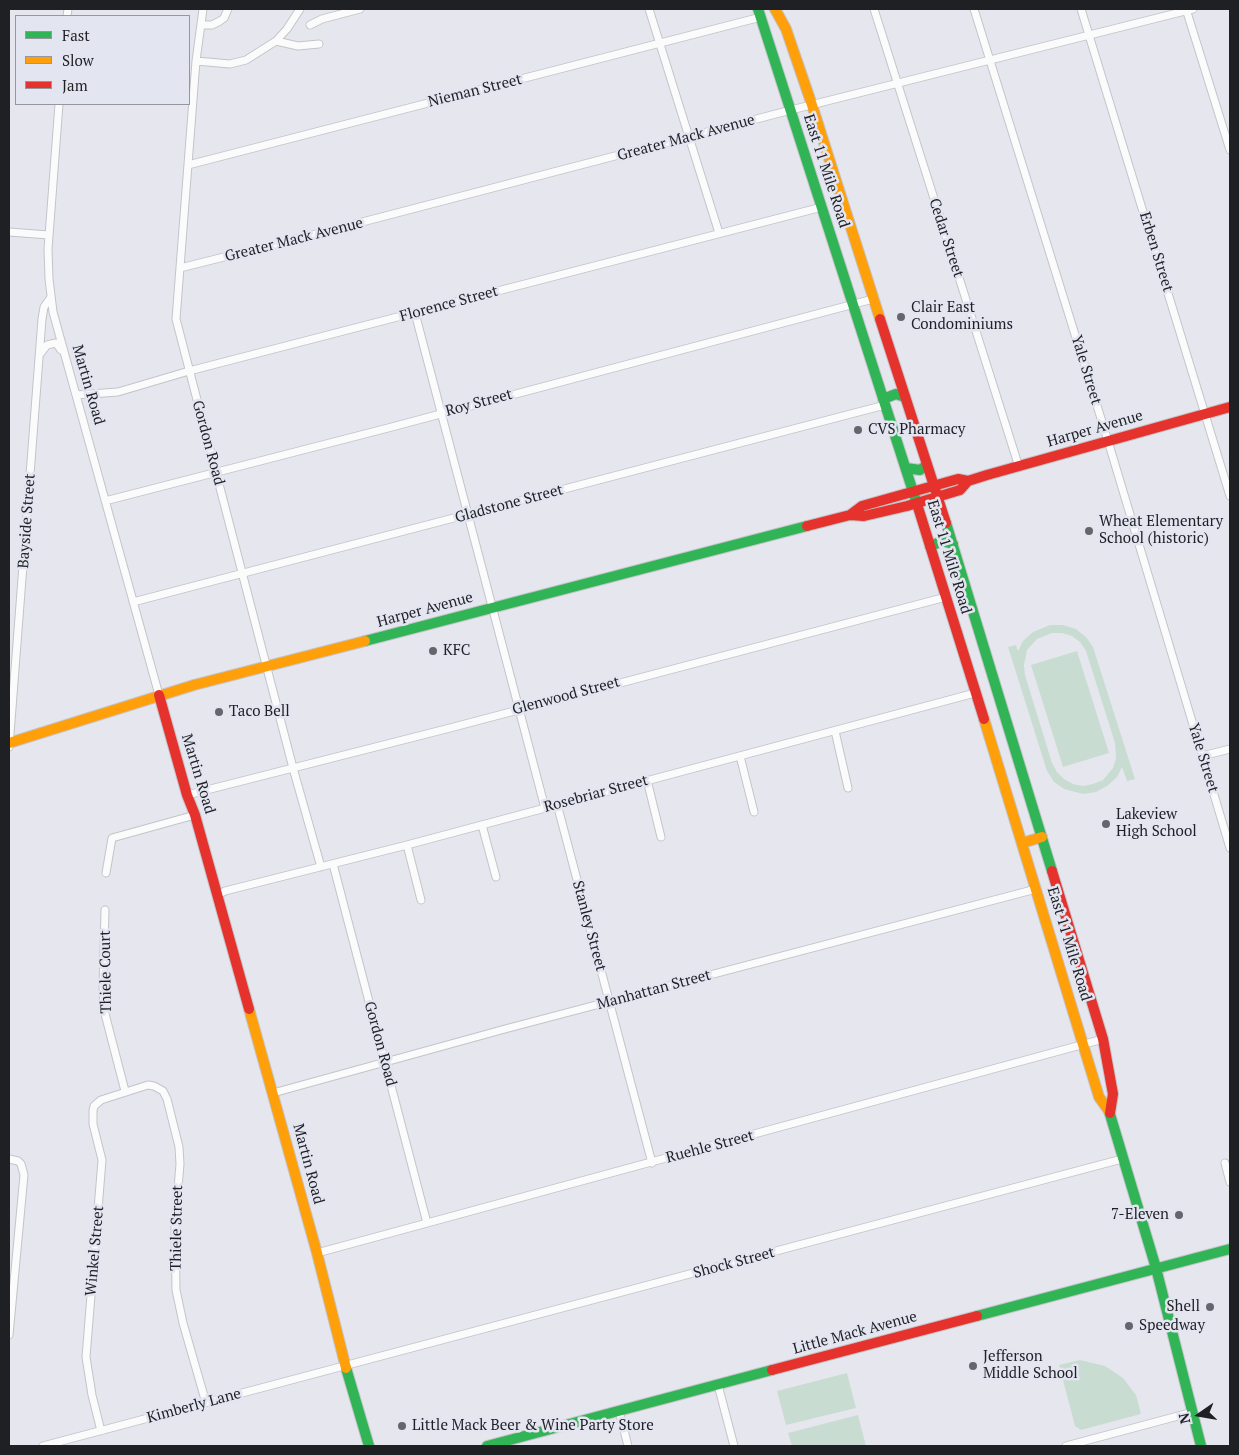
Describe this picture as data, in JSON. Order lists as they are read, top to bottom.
{
  "streets": {
    "main road": [
      "East 11 Mile Road",
      "Martin Road",
      "Harper Avenue",
      "Little Mack Avenue"
    ],
    "street": [
      "Nieman Street",
      "Greater Mack Avenue",
      "Cedar Street",
      "Erben Street",
      "Florence Street",
      "Yale Street",
      "Roy Street",
      "Gordon Road",
      "Gladstone Street",
      "Bayside Street",
      "Glenwood Street",
      "Rosebriar Street",
      "Stanley Street",
      "Thiele Court",
      "Manhattan Street",
      "Ruehle Street",
      "Thiele Street",
      "Winkel Street",
      "Shock Street",
      "Kimberly Lane"
    ]
  },
  "crossings": [
    ["Nieman Street", "East 11 Mile Road"],
    ["Nieman Street", "Gordon Road"],
    ["Greater Mack Avenue", "East 11 Mile Road"],
    ["Greater Mack Avenue", "Cedar Street"],
    ["Greater Mack Avenue", "Erben Street"],
    ["Greater Mack Avenue", "Yale Street"],
    ["Greater Mack Avenue", "Gordon Road"],
    ["East 11 Mile Road", "Florence Street"],
    ["East 11 Mile Road", "Roy Street"],
    ["East 11 Mile Road", "Harper Avenue"],
    ["East 11 Mile Road", "Gladstone Street"],
    ["East 11 Mile Road", "Glenwood Street"],
    ["East 11 Mile Road", "Rosebriar Street"],
    ["East 11 Mile Road", "Manhattan Street"],
    ["East 11 Mile Road", "Ruehle Street"],
    ["East 11 Mile Road", "Shock Street"],
    ["East 11 Mile Road", "Little Mack Avenue"],
    ["Cedar Street", "Harper Avenue"],
    ["Erben Street", "Harper Avenue"],
    ["Florence Street", "Martin Road"],
    ["Florence Street", "Gordon Road"],
    ["Yale Street", "Harper Avenue"],
    ["Martin Road", "Roy Street"],
    ["Martin Road", "Harper Avenue"],
    ["Martin Road", "Gladstone Street"],
    ["Martin Road", "Bayside Street"],
    ["Martin Road", "Glenwood Street"],
    ["Martin Road", "Rosebriar Street"],
    ["Martin Road", "Manhattan Street"],
    ["Martin Road", "Ruehle Street"],
    ["Martin Road", "Shock Street"],
    ["Martin Road", "Kimberly Lane"],
    ["Roy Street", "Gordon Road"],
    ["Harper Avenue", "Gordon Road"],
    ["Harper Avenue", "Bayside Street"],
    ["Gordon Road", "Gladstone Street"],
    ["Gordon Road", "Glenwood Street"],
    ["Gordon Road", "Rosebriar Street"],
    ["Gordon Road", "Manhattan Street"],
    ["Gordon Road", "Ruehle Street"],
    ["Rosebriar Street", "Stanley Street"],
    ["Stanley Street", "Manhattan Street"],
    ["Stanley Street", "Ruehle Street"],
    ["Thiele Court", "Thiele Street"],
    ["Thiele Court", "Winkel Street"],
    ["Thiele Street", "Winkel Street"],
    ["Thiele Street", "Kimberly Lane"],
    ["Winkel Street", "Kimberly Lane"],
    ["Shock Street", "Kimberly Lane"]
  ],
  "places": [
    "Clair East Condominiums",
    "CVS Pharmacy",
    "Wheat Elementary School (historic)",
    "KFC",
    "Taco Bell",
    "Lakeview High School",
    "7-Eleven",
    "Shell",
    "Speedway",
    "Jefferson Middle School",
    "Little Mack Beer & Wine Party Store"
  ],
  "legend": ["Fast", "Slow", "Jam"],
  "north": "left"
}
